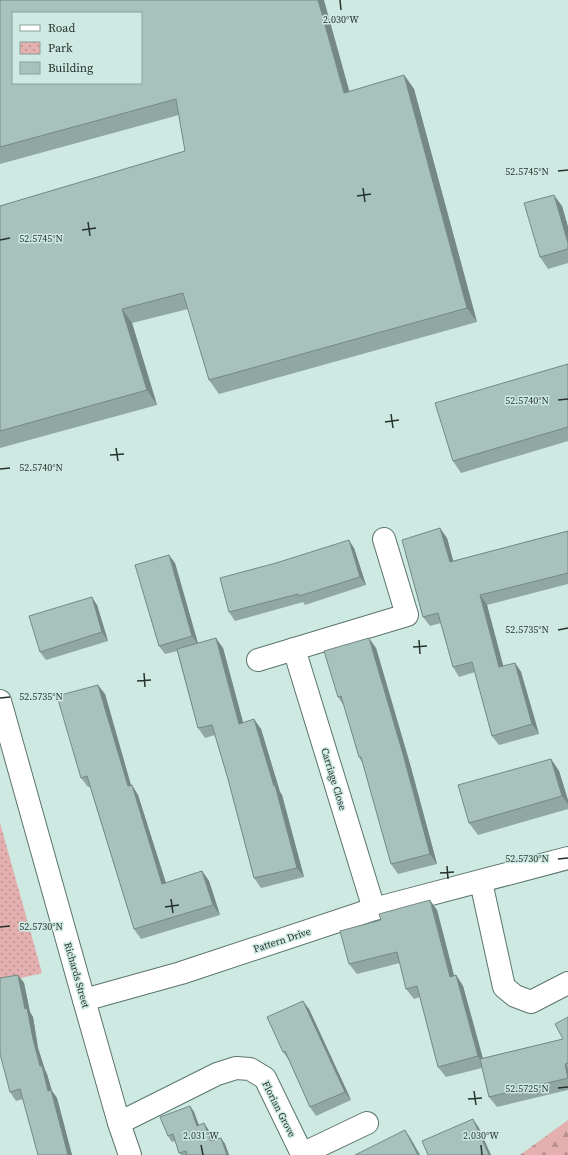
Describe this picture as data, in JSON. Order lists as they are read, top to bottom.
{
  "streets": {
    "street": [
      "Carriage Close",
      "Pattern Drive",
      "Richards Street",
      "Florian Grove"
    ]
  },
  "crossings": [
    ["Carriage Close", "Pattern Drive"],
    ["Pattern Drive", "Richards Street"],
    ["Richards Street", "Florian Grove"]
  ],
  "legend": ["Road", "Park", "Building"],
  "coordinates": [
    "2.030°W",
    "52.5745°N",
    "52.5740°N",
    "52.5735°N",
    "52.5730°N",
    "52.5725°N",
    "2.031°W"
  ]
}
